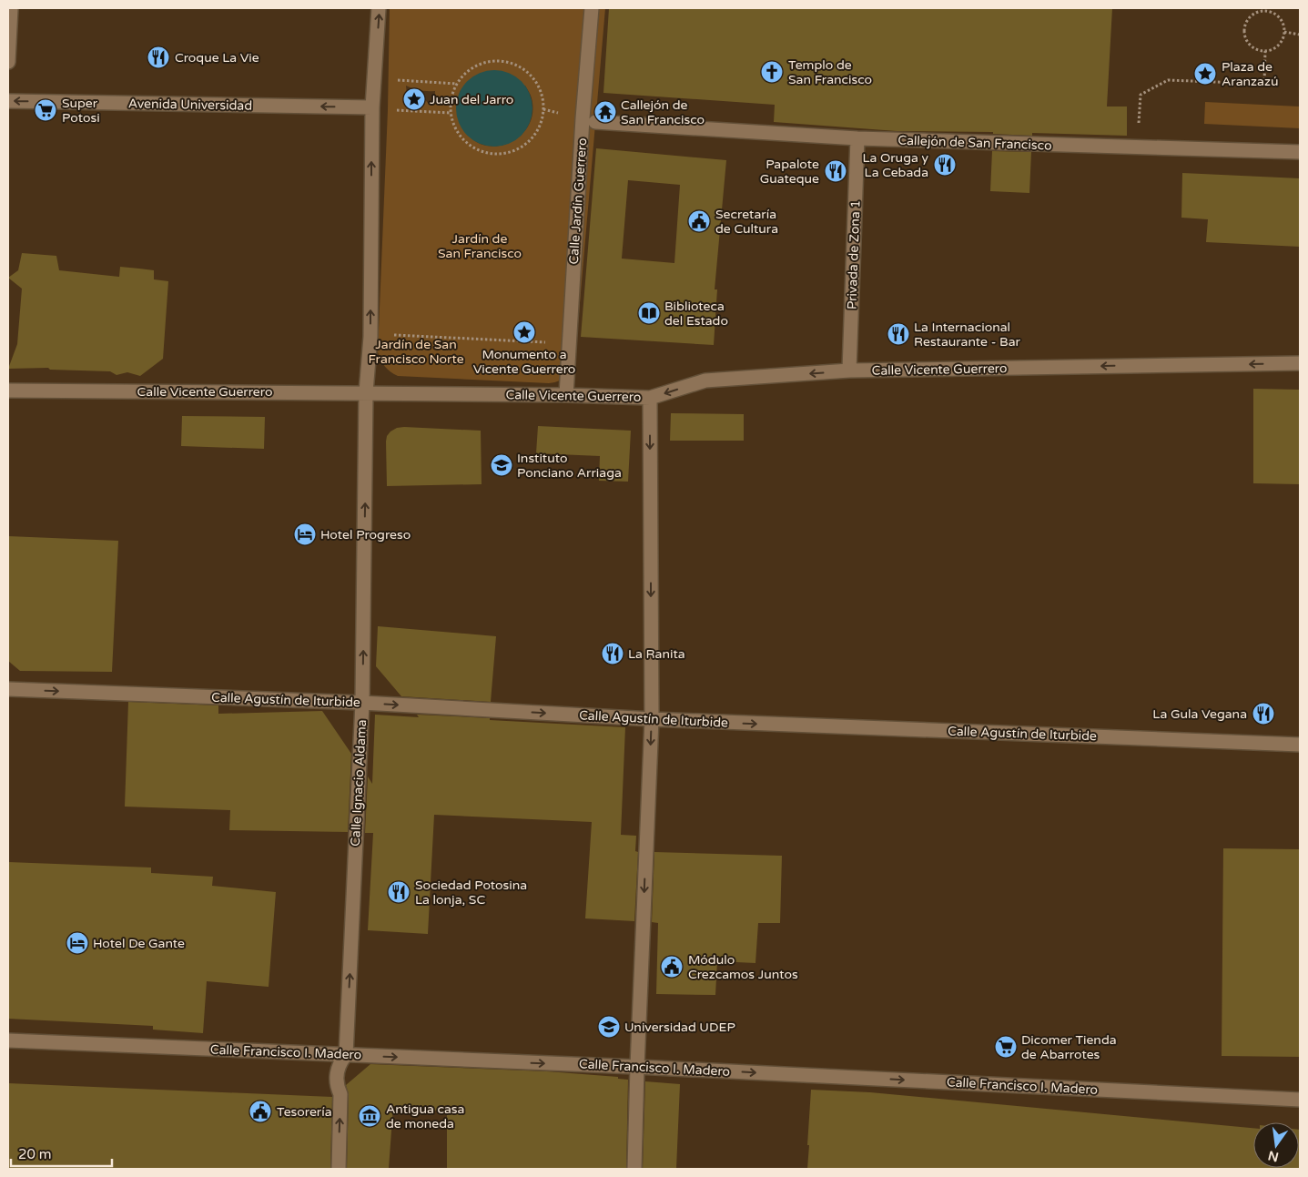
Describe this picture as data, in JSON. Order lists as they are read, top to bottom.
{
  "streets": {
    "street": [
      "Avenida Universidad",
      "Callejón de San Francisco",
      "Calle Jardín Guerrero",
      "Privada de Zona 1",
      "Calle Vicente Guerrero",
      "Calle Agustín de Iturbide",
      "Calle Ignacio Aldama",
      "Calle Francisco I. Madero"
    ]
  },
  "crossings": [
    ["Callejón de San Francisco", "Privada de Zona 1"],
    ["Calle Jardín Guerrero", "Calle Vicente Guerrero"],
    ["Privada de Zona 1", "Calle Vicente Guerrero"],
    ["Calle Vicente Guerrero", "Calle Ignacio Aldama"],
    ["Calle Agustín de Iturbide", "Calle Ignacio Aldama"],
    ["Calle Ignacio Aldama", "Calle Francisco I. Madero"]
  ],
  "one_way": [
    "Avenida Universidad",
    "Calle Vicente Guerrero",
    "Calle Agustín de Iturbide",
    "Calle Ignacio Aldama",
    "Calle Francisco I. Madero"
  ],
  "parks": ["Jardín de San Francisco", "Jardín de San Francisco Norte"],
  "places": {
    "restaurant": [
      "Croque La Vie",
      "La Oruga y La Cebada",
      "Papalote Guateque",
      "La Internacional Restaurante - Bar",
      "La Ranita",
      "La Gula Vegana",
      "Sociedad Potosina La lonja, SC"
    ],
    "church": ["Templo de San Francisco"],
    "place": ["Plaza de Aranzazú", "Juan del Jarro", "Monumento a Vicente Guerrero"],
    "supermarket": ["Super Potosi", "Dicomer Tienda de Abarrotes"],
    "temple": ["Callejón de San Francisco"],
    "public building": ["Secretaría de Cultura", "Módulo Crezcamos Juntos", "Tesorería"],
    "library": ["Biblioteca del Estado"],
    "school or university": ["Instituto Ponciano Arriaga", "Universidad UDEP"],
    "hotel": ["Hotel Progreso", "Hotel De Gante"],
    "museum": ["Antigua casa de moneda"]
  },
  "scale_bar": "20 m",
  "north": "bottom"
}
